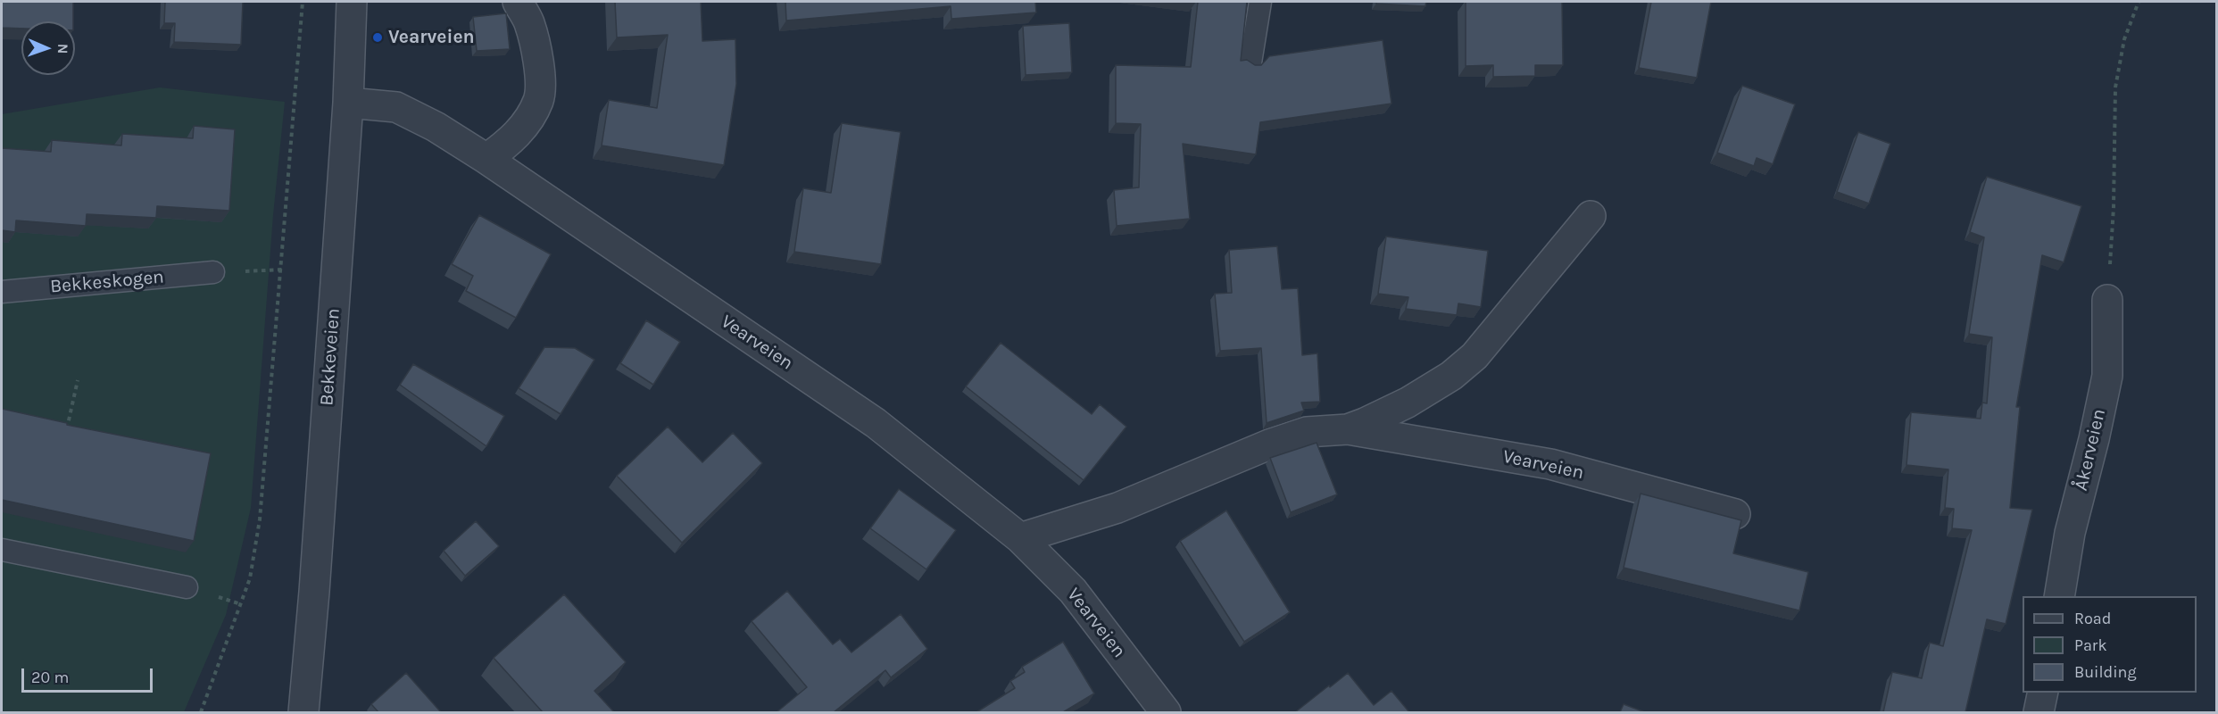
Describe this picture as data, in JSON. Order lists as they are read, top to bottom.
{
  "streets": {
    "street": ["Vearveien", "Bekkeveien", "Åkerveien"],
    "lane": ["Bekkeskogen"]
  },
  "crossings": [
    ["Vearveien", "Bekkeveien"]
  ],
  "places": ["Vearveien"],
  "legend": ["Road", "Park", "Building"],
  "scale_bar": "20 m",
  "north": "right"
}
